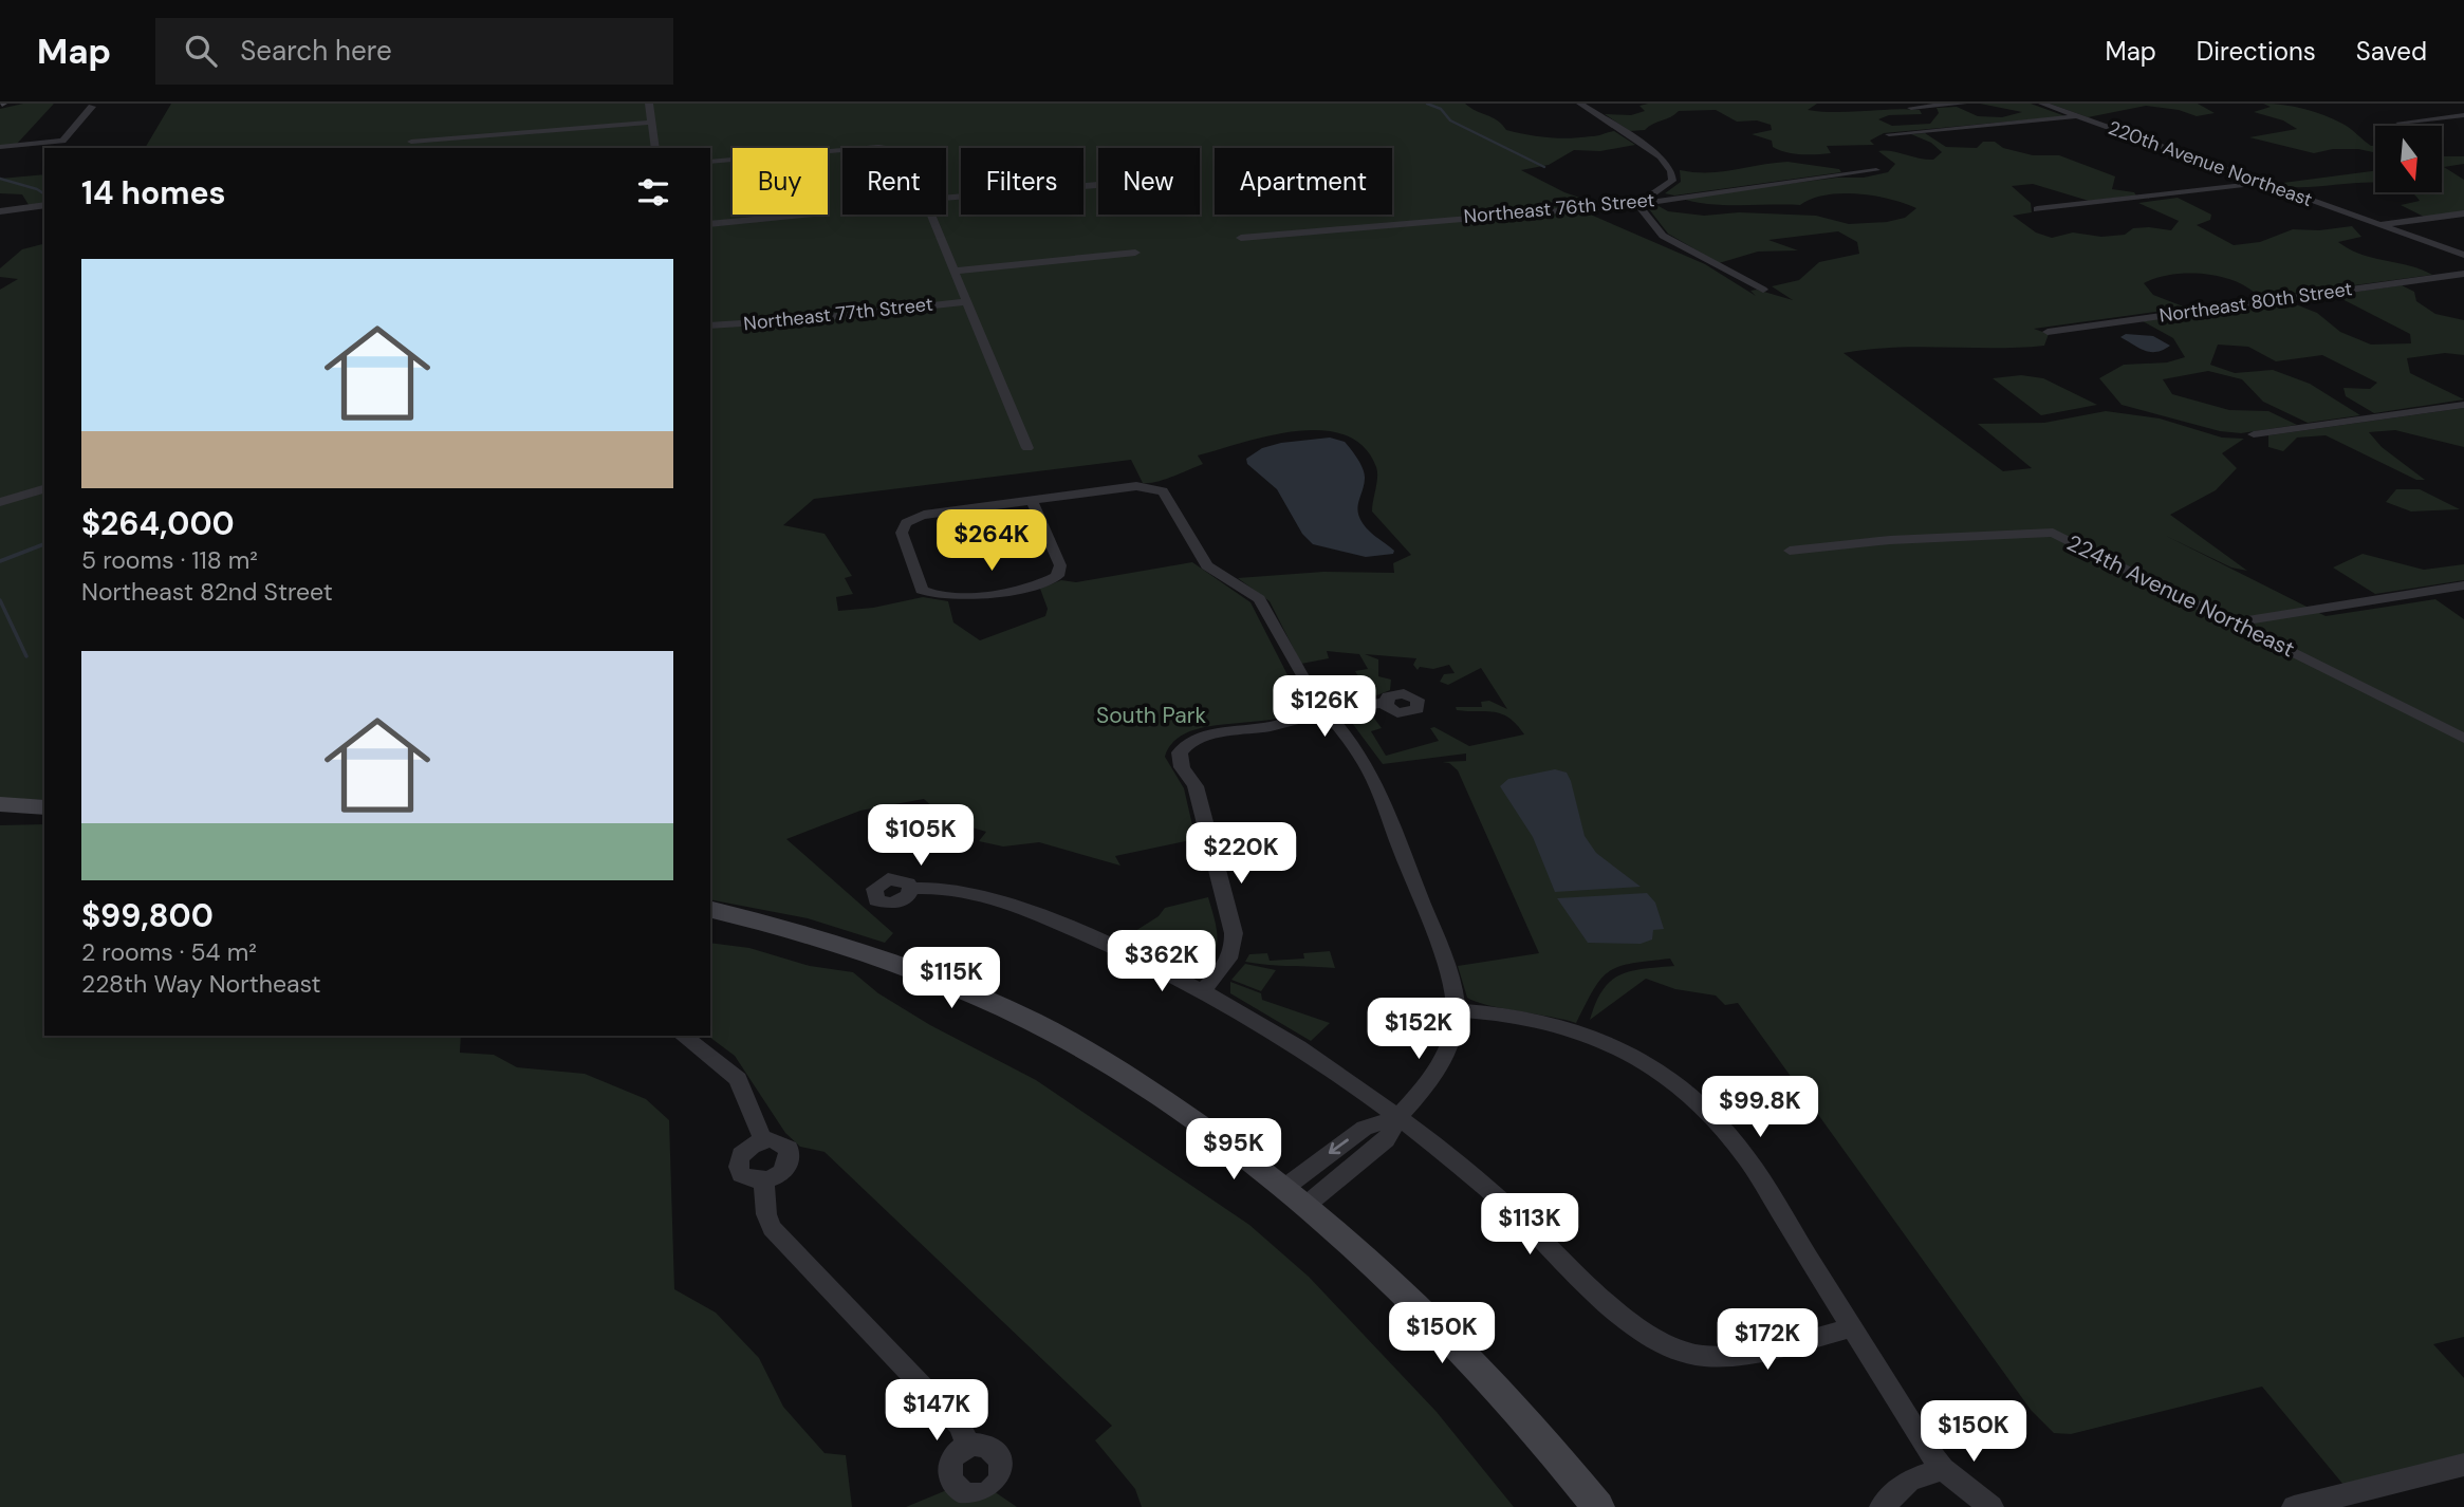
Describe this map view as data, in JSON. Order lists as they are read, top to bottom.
{
  "streets": {
    "street": [
      "220th Avenue Northeast",
      "Northeast 76th Street",
      "Northeast 80th Street",
      "Northeast 77th Street",
      "224th Avenue Northeast"
    ]
  },
  "parks": ["South Park"],
  "north": "bottom",
  "page": {
    "header": "Map",
    "search": "Search here",
    "nav": ["Map", "Directions", "Saved"],
    "chip": [
      "Buy",
      "Rent",
      "Filters",
      "New",
      "Apartment"
    ],
    "heading": "14 homes",
    "list": [
      {
        "name": "$264,000",
        "note": "5 rooms · 118 m² · Northeast 82nd Street"
      },
      {
        "name": "$99,800",
        "note": "2 rooms · 54 m² · 228th Way Northeast"
      }
    ],
    "price": [
      "$264K",
      "$126K",
      "$105K",
      "$220K",
      "$362K",
      "$115K",
      "$152K",
      "$99.8K",
      "$95K",
      "$113K",
      "$150K",
      "$172K",
      "$147K",
      "$150K"
    ]
  }
}
